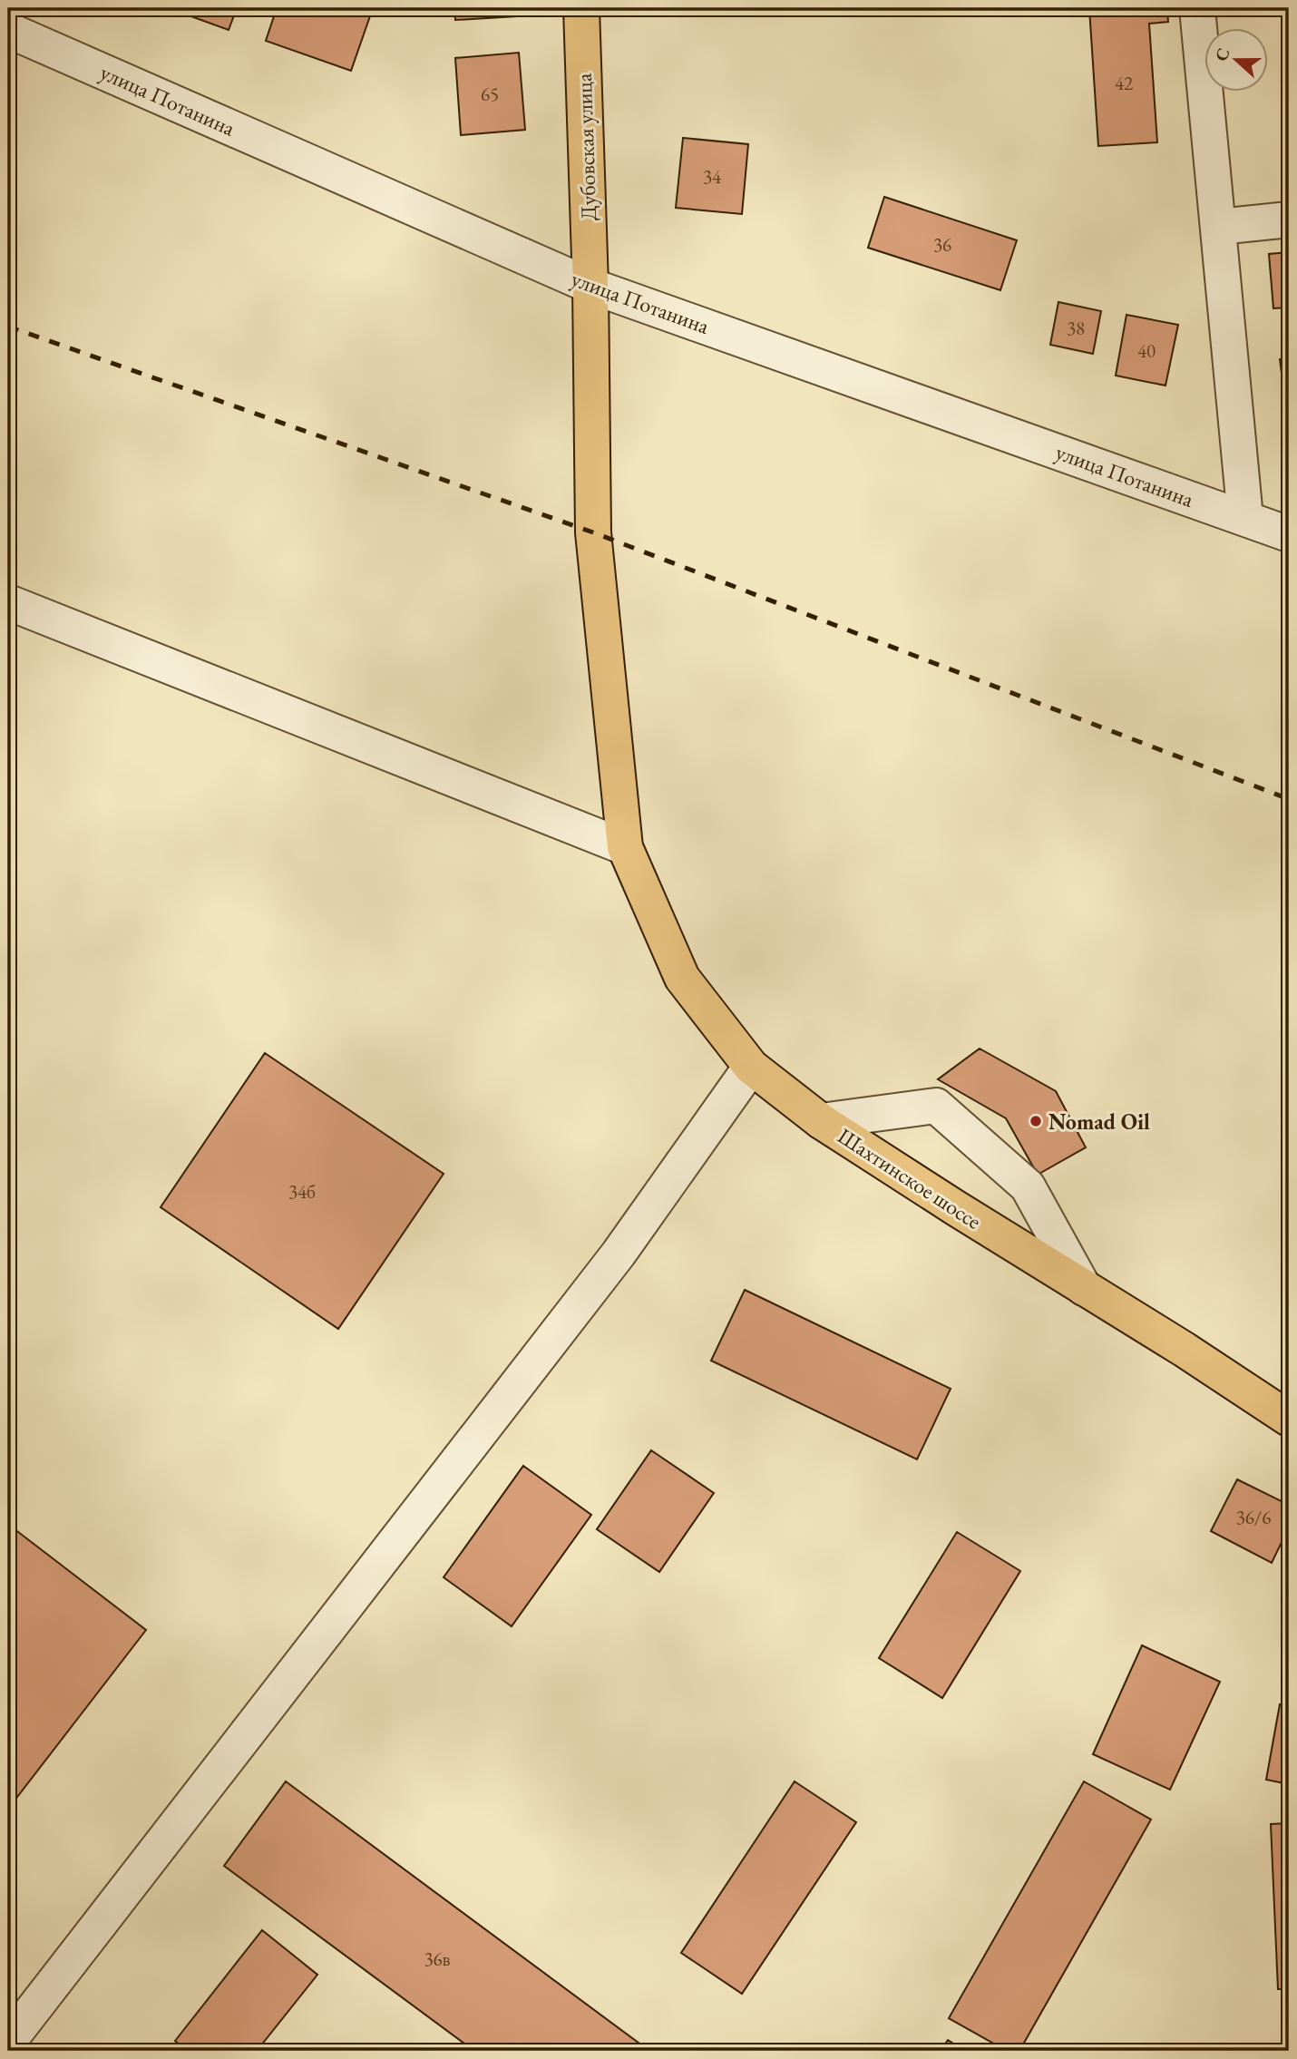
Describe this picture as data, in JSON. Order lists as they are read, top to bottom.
{
  "streets": {
    "main road": ["Дубовская улица", "Шахтинское шоссе"],
    "street": ["улица Потанина"]
  },
  "crossings": [
    ["улица Потанина", "Дубовская улица"],
    ["Дубовская улица", "Шахтинское шоссе"]
  ],
  "places": ["Nomad Oil"],
  "house_numbers": [
    "42",
    "65",
    "34",
    "36",
    "38",
    "40",
    "34б",
    "36/6",
    "36в"
  ],
  "north": "left"
}
